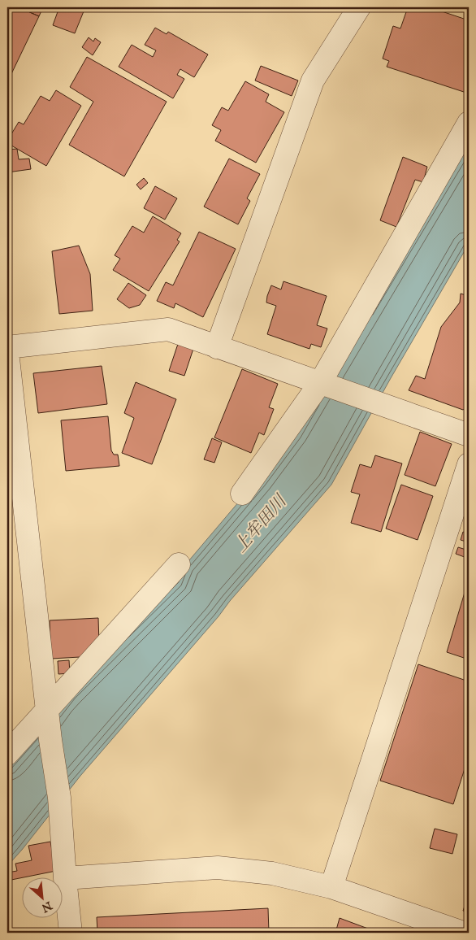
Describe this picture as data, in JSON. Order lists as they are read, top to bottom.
{
  "water": ["上牟田川"],
  "north": "bottom right"
}
